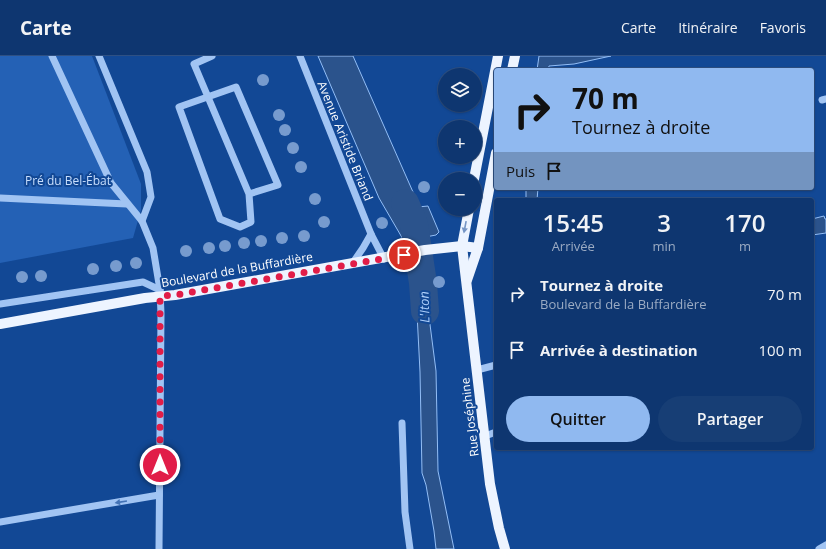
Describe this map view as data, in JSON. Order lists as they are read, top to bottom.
{
  "streets": {
    "main road": ["Boulevard de la Buffardière", "Rue Joséphine"],
    "street": ["Avenue Aristide Briand"]
  },
  "crossings": [
    ["Avenue Aristide Briand", "Boulevard de la Buffardière"],
    ["Boulevard de la Buffardière", "Rue Joséphine"]
  ],
  "water": ["L'Iton"],
  "parks": ["Pré du Bel-Ébat"],
  "page": {
    "header": "Carte",
    "nav": ["Carte", "Itinéraire", "Favoris"],
    "map_buttons": ["+", "−"],
    "turn": ["70 m", "Tournez à droite"],
    "then": "Puis",
    "eta": [
      "15:45",
      "Arrivée",
      "3",
      "min",
      "170",
      "m"
    ],
    "list": [
      {
        "name": "Tournez à droite",
        "note": "Boulevard de la Buffardière",
        "value": "70 m"
      },
      {
        "name": "Arrivée à destination",
        "value": "100 m"
      }
    ],
    "buttons": ["Quitter", "Partager"]
  }
}
